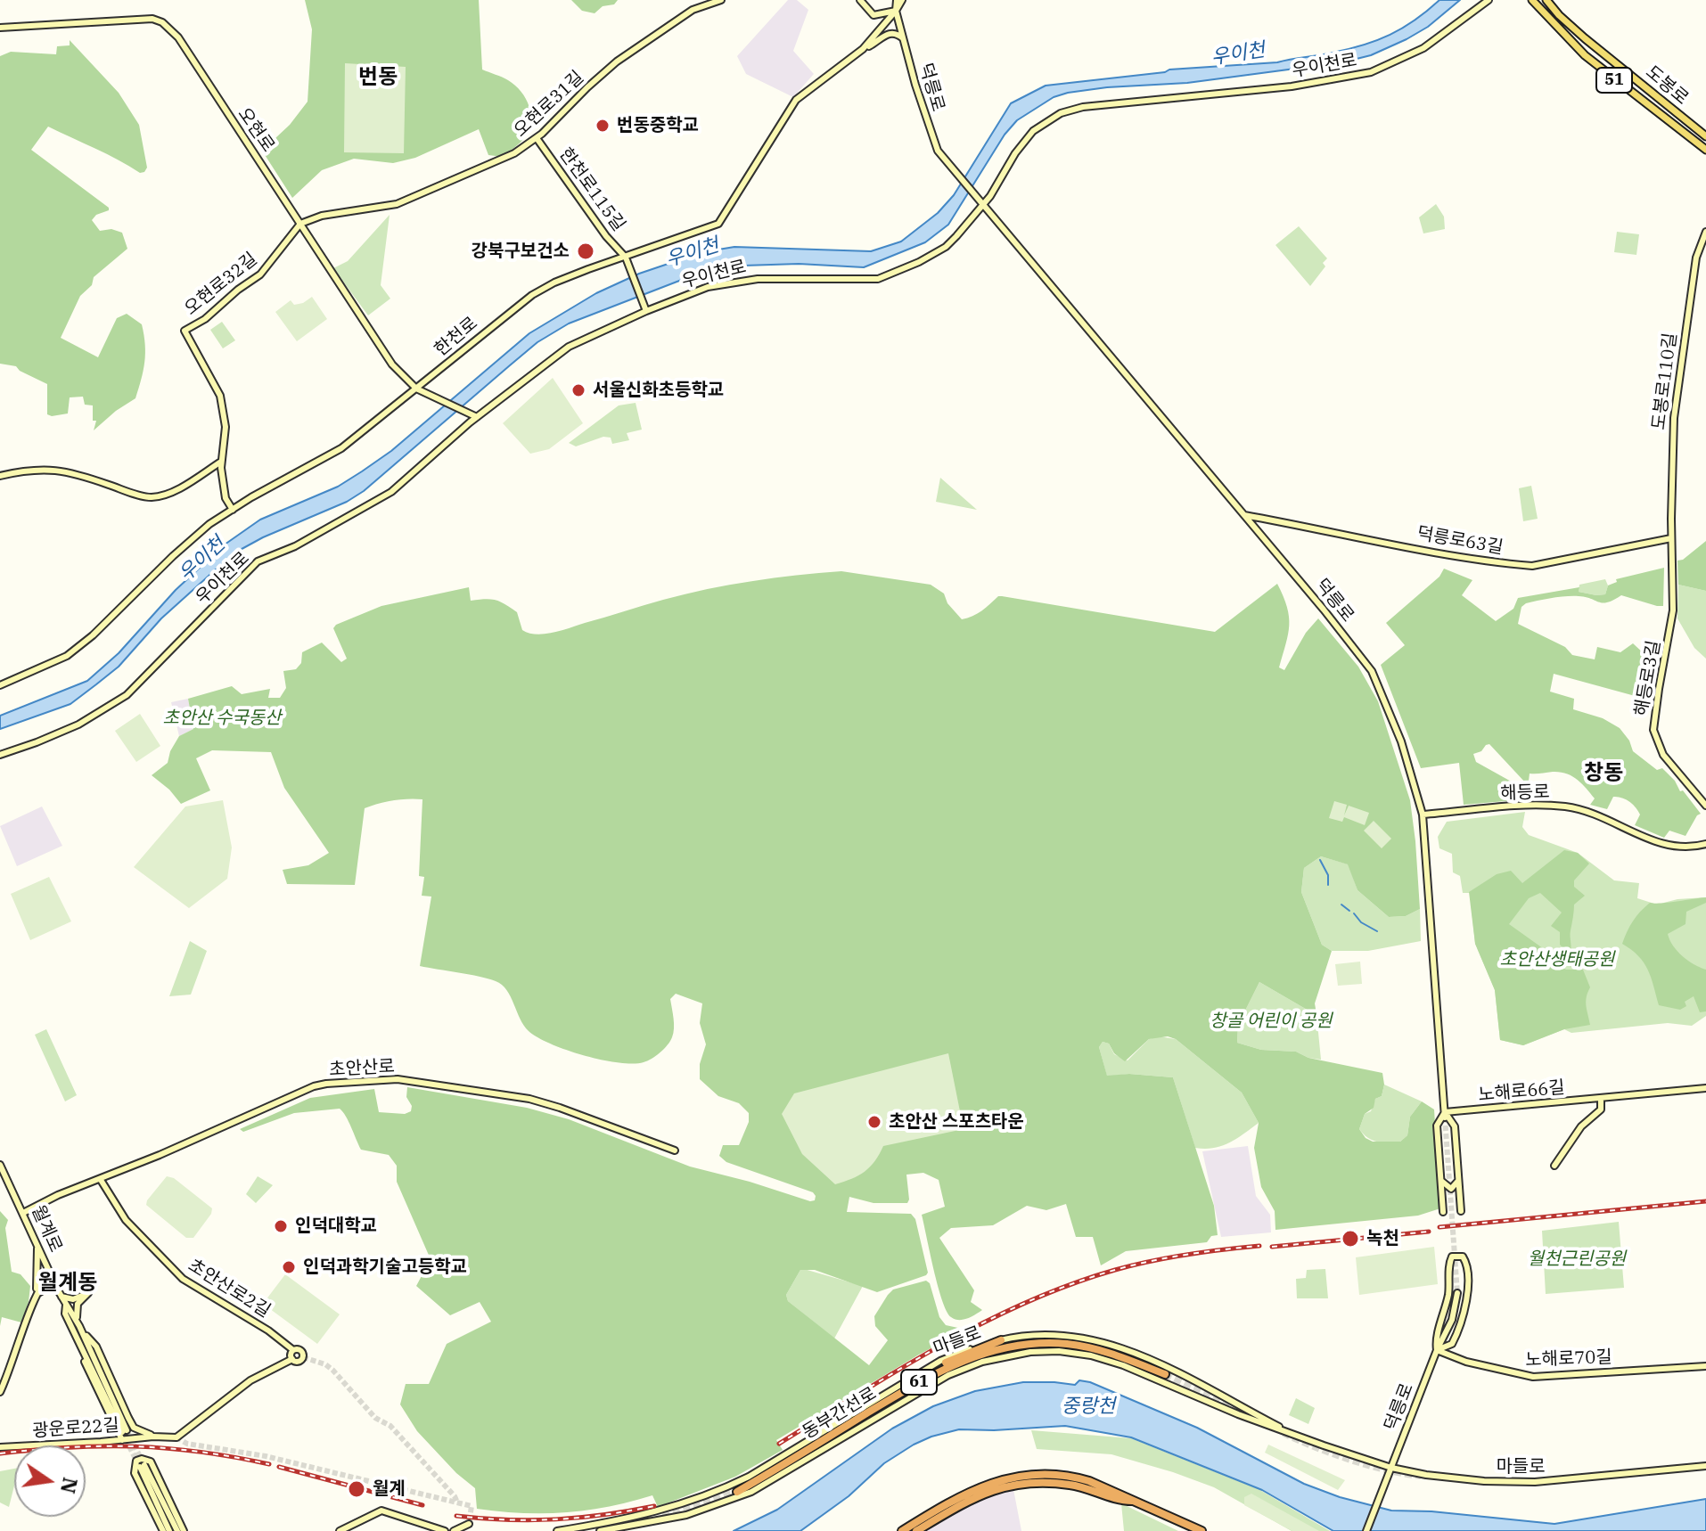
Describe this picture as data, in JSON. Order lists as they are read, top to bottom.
{
  "streets": {
    "highway": ["61", "동부간선로"],
    "main road": ["51", "도봉로"],
    "street": [
      "우이천로",
      "덕릉로",
      "오현로31길",
      "오현로",
      "한천로115길",
      "오현로32길",
      "한천로",
      "도봉로110길",
      "덕릉로63길",
      "해등로3길",
      "해등로",
      "초안산로",
      "노해로66길",
      "월계로",
      "초안산로2길",
      "마들로",
      "노해로70길",
      "광운로22길"
    ]
  },
  "crossings": [
    ["우이천로", "덕릉로"],
    ["우이천로", "한천로115길"],
    ["덕릉로", "한천로"],
    ["덕릉로", "덕릉로63길"],
    ["덕릉로", "해등로"],
    ["덕릉로", "노해로66길"],
    ["덕릉로", "마들로"],
    ["덕릉로", "노해로70길"],
    ["오현로31길", "오현로"],
    ["오현로31길", "한천로115길"],
    ["오현로31길", "오현로32길"],
    ["오현로", "오현로32길"],
    ["오현로", "한천로"],
    ["한천로115길", "한천로"],
    ["도봉로110길", "덕릉로63길"],
    ["도봉로110길", "해등로3길"],
    ["덕릉로63길", "해등로3길"],
    ["초안산로", "월계로"],
    ["초안산로", "초안산로2길"]
  ],
  "districts": ["번동", "창동", "월계동"],
  "water": ["우이천", "중랑천"],
  "parks": [
    "초안산 수국동산",
    "초안산생태공원",
    "창골 어린이 공원",
    "월천근린공원"
  ],
  "places": [
    "번동중학교",
    "강북구보건소",
    "서울신화초등학교",
    "초안산 스포츠타운",
    "인덕대학교",
    "녹천",
    "인덕과학기술고등학교",
    "월계"
  ],
  "north": "right"
}
